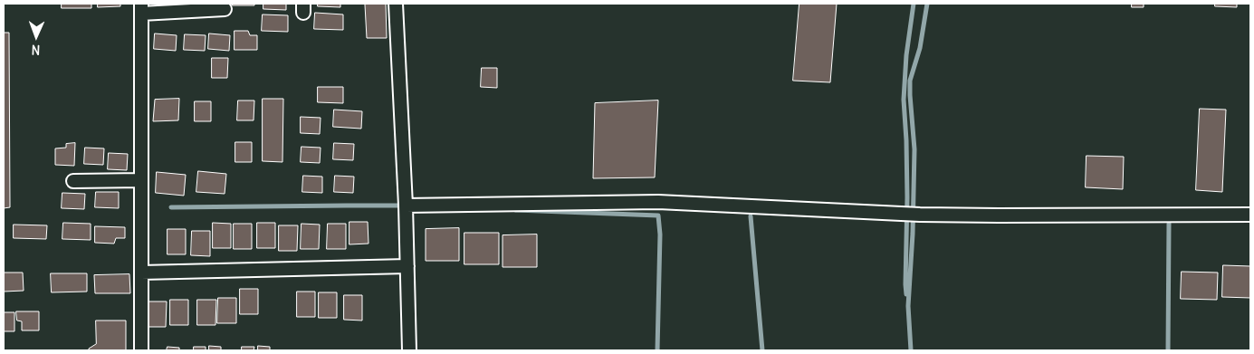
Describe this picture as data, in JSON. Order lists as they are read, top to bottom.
{
  "north": "bottom"
}
